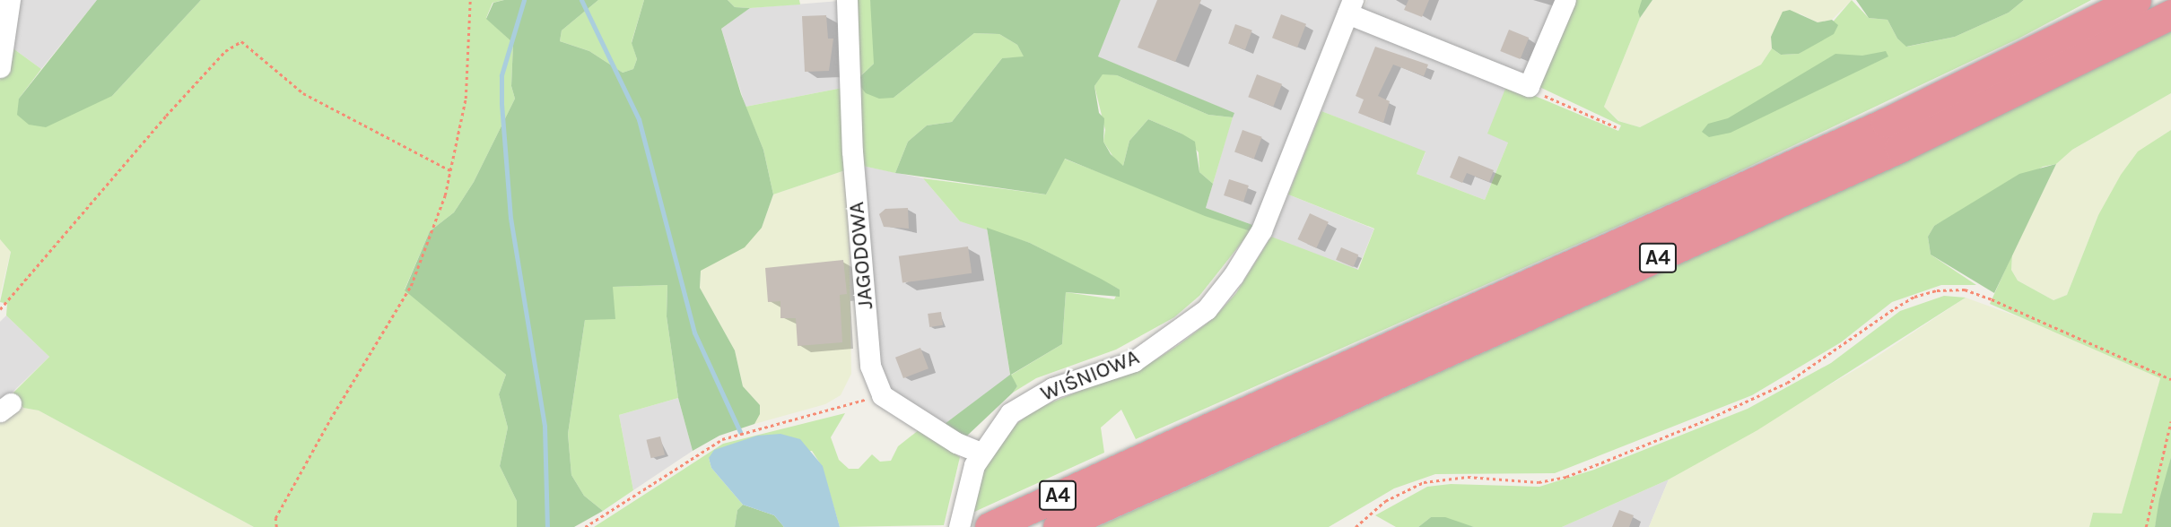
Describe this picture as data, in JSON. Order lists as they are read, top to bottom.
{
  "streets": {
    "highway": ["A4"],
    "street": ["JAGODOWA", "WIŚNIOWA"]
  }
}
